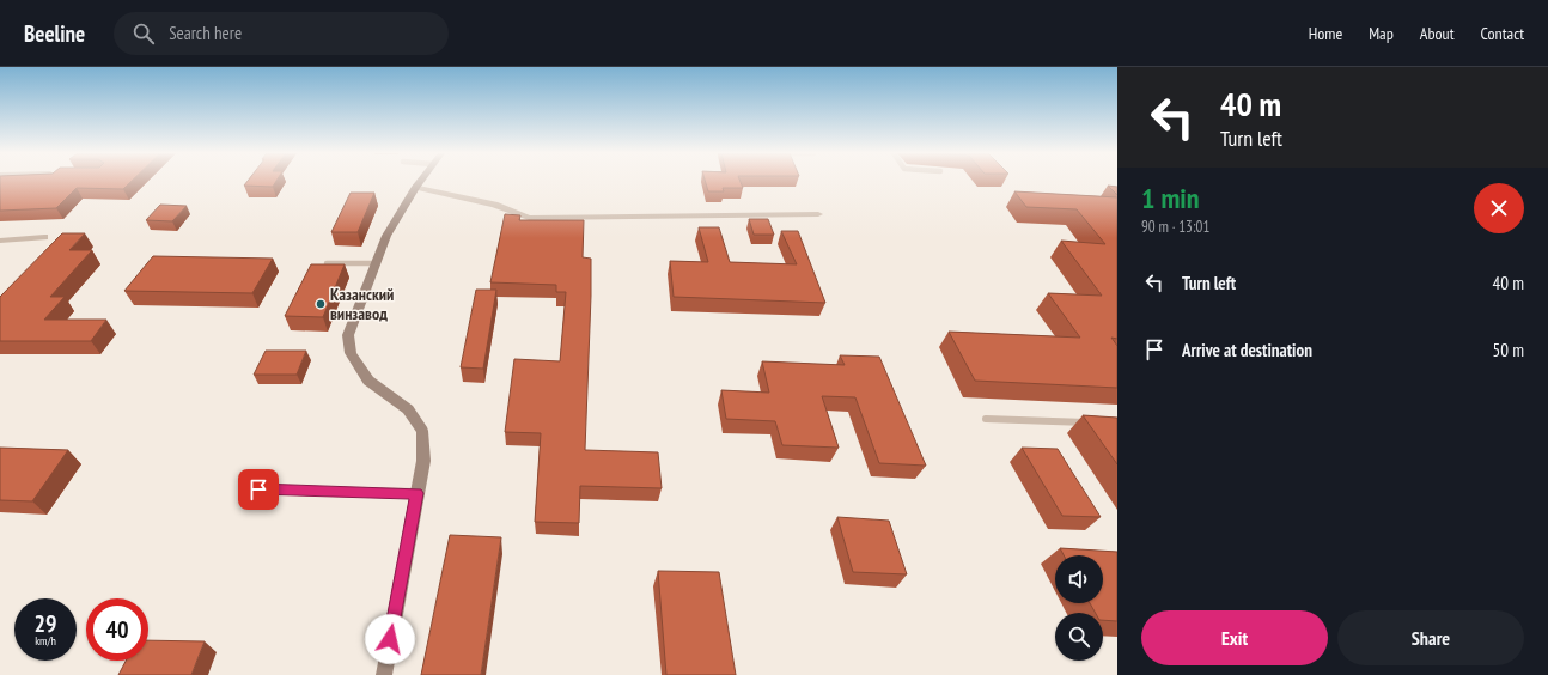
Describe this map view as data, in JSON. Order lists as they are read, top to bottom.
{
  "places": ["Казанский винзавод"],
  "page": {
    "header": "Beeline",
    "search": "Search here",
    "nav": [
      "Home",
      "Map",
      "About",
      "Contact"
    ],
    "turn": ["40 m", "Turn left"],
    "heading": ["1 min", "90 m · 13:01"],
    "list": [
      {
        "name": "Turn left",
        "value": "40 m"
      },
      {
        "name": "Arrive at destination",
        "value": "50 m"
      }
    ],
    "speed": "29 km/h",
    "limit": "40",
    "buttons": ["Exit", "Share"]
  }
}
